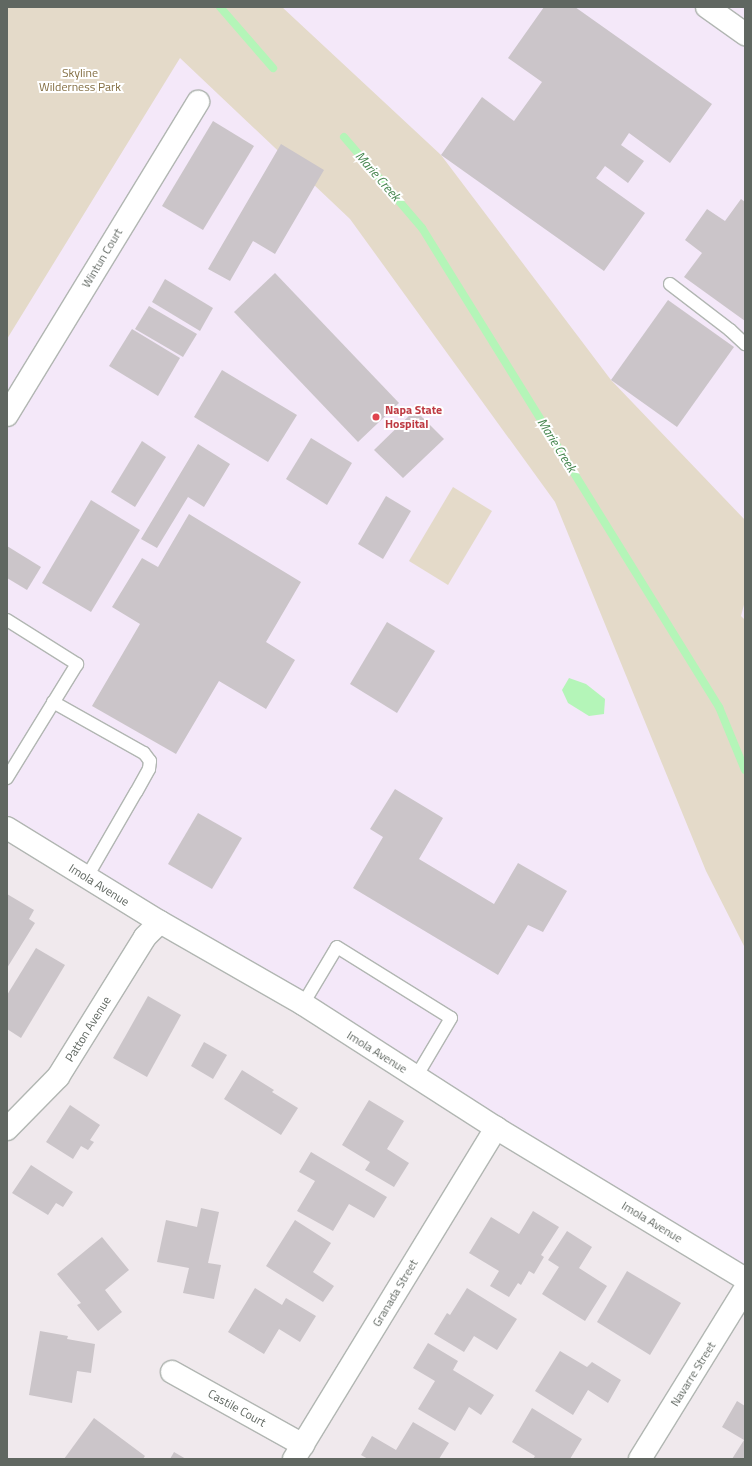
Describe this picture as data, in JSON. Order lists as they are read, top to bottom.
{
  "streets": {
    "street": [
      "Wintun Court",
      "Imola Avenue",
      "Patton Avenue",
      "Granada Street",
      "Navarre Street",
      "Castile Court"
    ]
  },
  "crossings": [
    ["Imola Avenue", "Patton Avenue"],
    ["Imola Avenue", "Granada Street"],
    ["Granada Street", "Castile Court"]
  ],
  "water": ["Marie Creek"],
  "parks": ["Skyline Wilderness Park"],
  "places": ["Napa State Hospital"]
}
